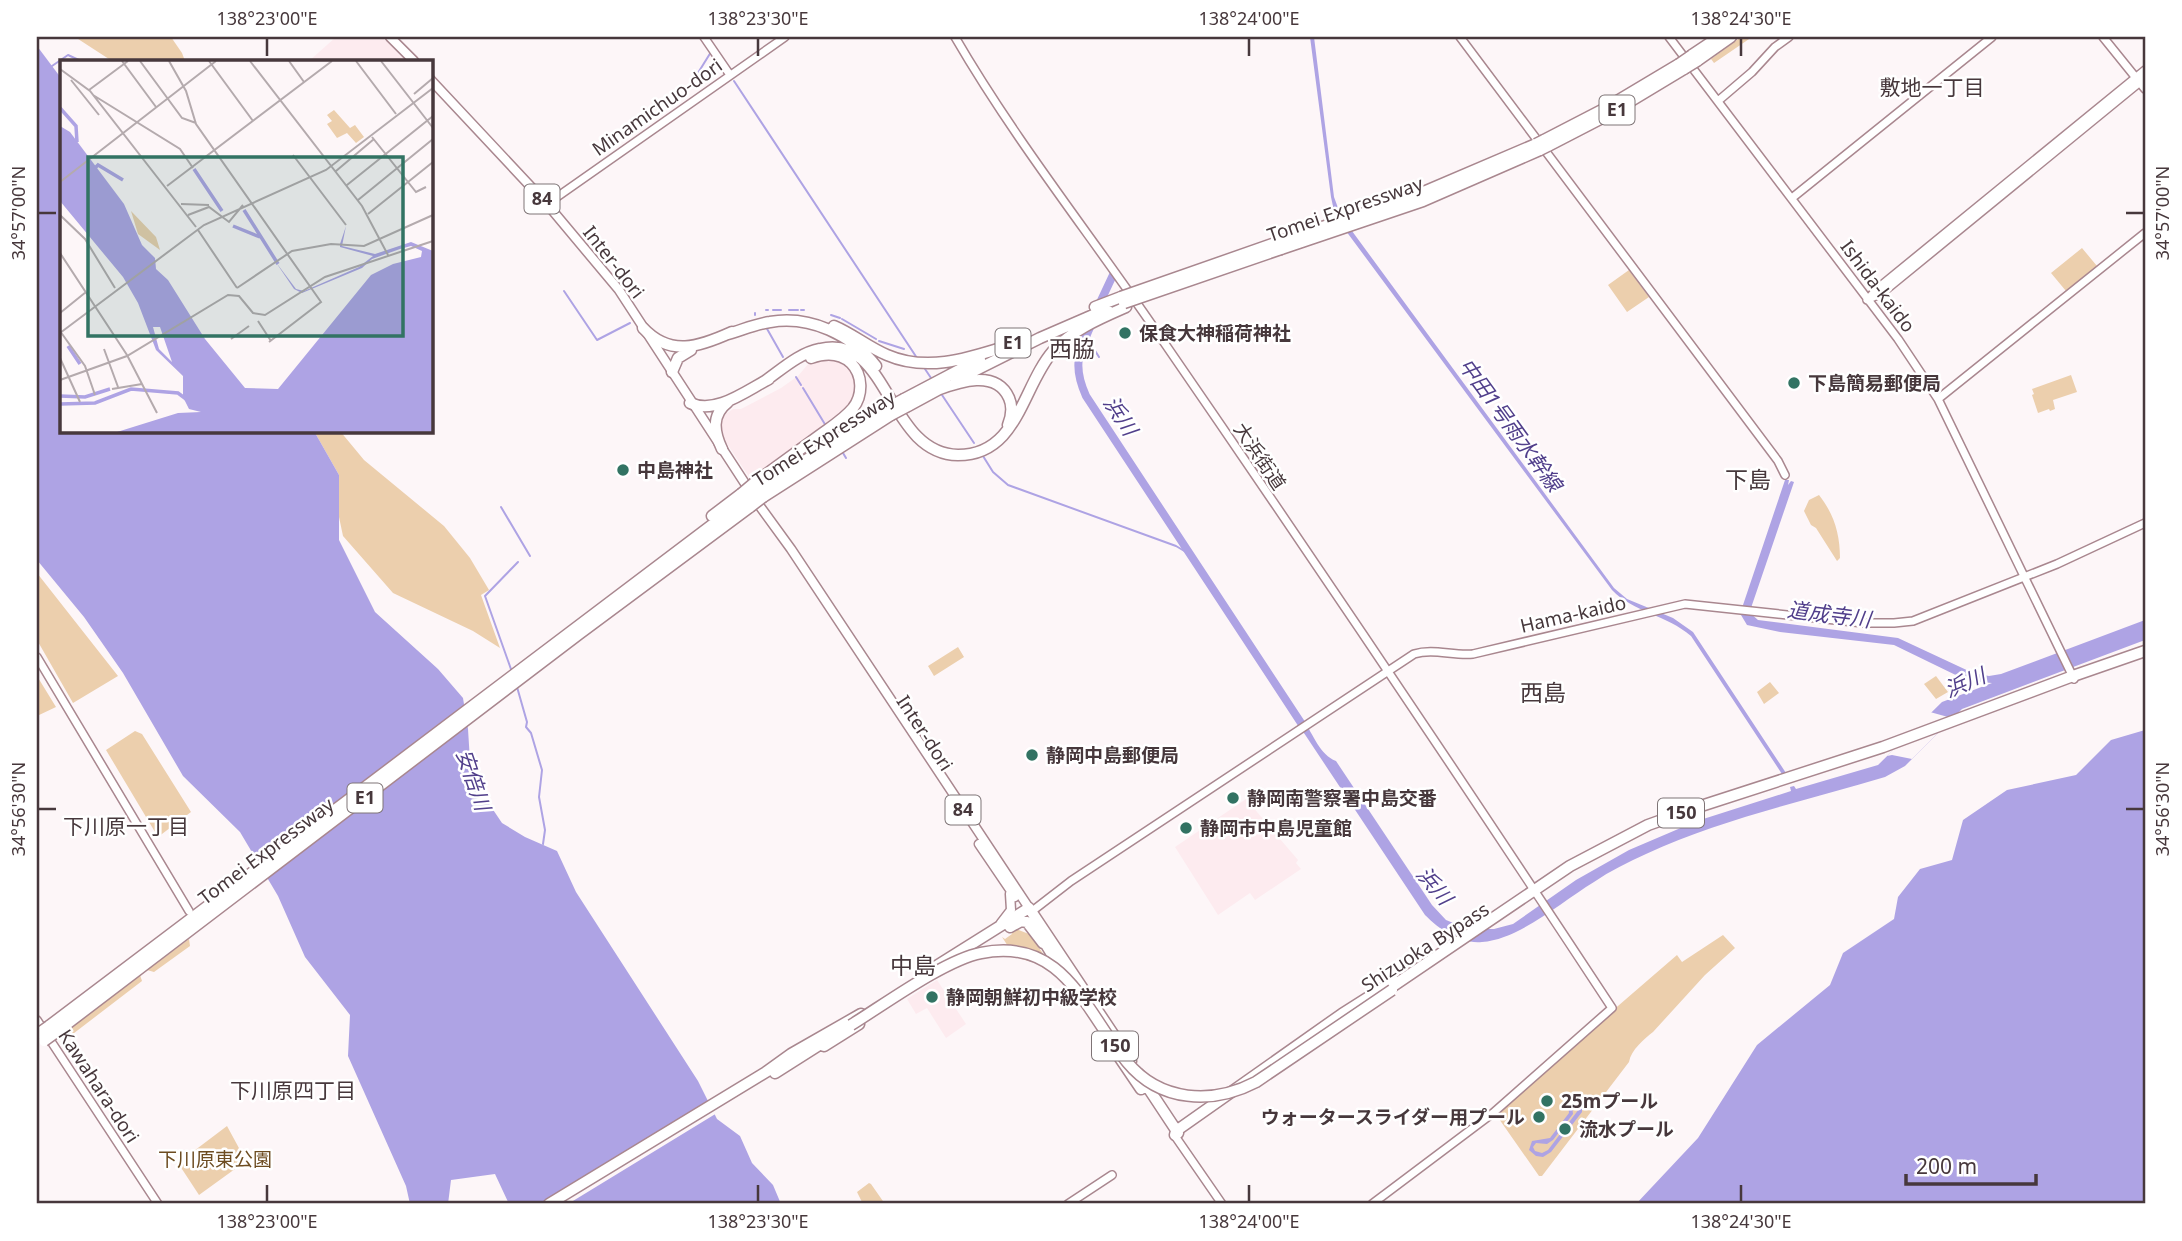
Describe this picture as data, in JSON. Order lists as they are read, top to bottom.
{
  "streets": {
    "highway": [
      "E1",
      "Tomei Expressway",
      "150",
      "Shizuoka Bypass"
    ],
    "main road": ["84", "Inter-dori"],
    "street": [
      "Minamichuo-dori",
      "Ishida-kaido",
      "大浜街道",
      "Hama-kaido",
      "Kawahara-dori"
    ]
  },
  "crossings": [
    ["Minamichuo-dori", "Inter-dori"],
    ["Tomei Expressway", "Inter-dori"],
    ["Inter-dori", "Hama-kaido"],
    ["Inter-dori", "150"],
    ["Ishida-kaido", "Hama-kaido"],
    ["Ishida-kaido", "150"],
    ["Ishida-kaido", "Shizuoka Bypass"],
    ["大浜街道", "Hama-kaido"],
    ["大浜街道", "Shizuoka Bypass"],
    ["Hama-kaido", "150"],
    ["150", "Shizuoka Bypass"]
  ],
  "districts": [
    "敷地一丁目",
    "西脇",
    "下島",
    "西島",
    "下川原一丁目",
    "中島",
    "下川原四丁目"
  ],
  "water": [
    "浜川",
    "中田1号雨水幹線",
    "道成寺川",
    "安倍川"
  ],
  "parks": ["下川原東公園"],
  "places": [
    "保食大神稲荷神社",
    "下島簡易郵便局",
    "中島神社",
    "静岡中島郵便局",
    "静岡南警察署中島交番",
    "静岡市中島児童館",
    "静岡朝鮮初中級学校",
    "25mプール",
    "ウォータースライダー用プール",
    "流水プール"
  ],
  "scale_bar": "200 m",
  "coordinates": [
    "138°23'00\"E",
    "138°23'30\"E",
    "138°24'00\"E",
    "138°24'30\"E",
    "34°57'00\"N",
    "34°56'30\"N"
  ]
}
